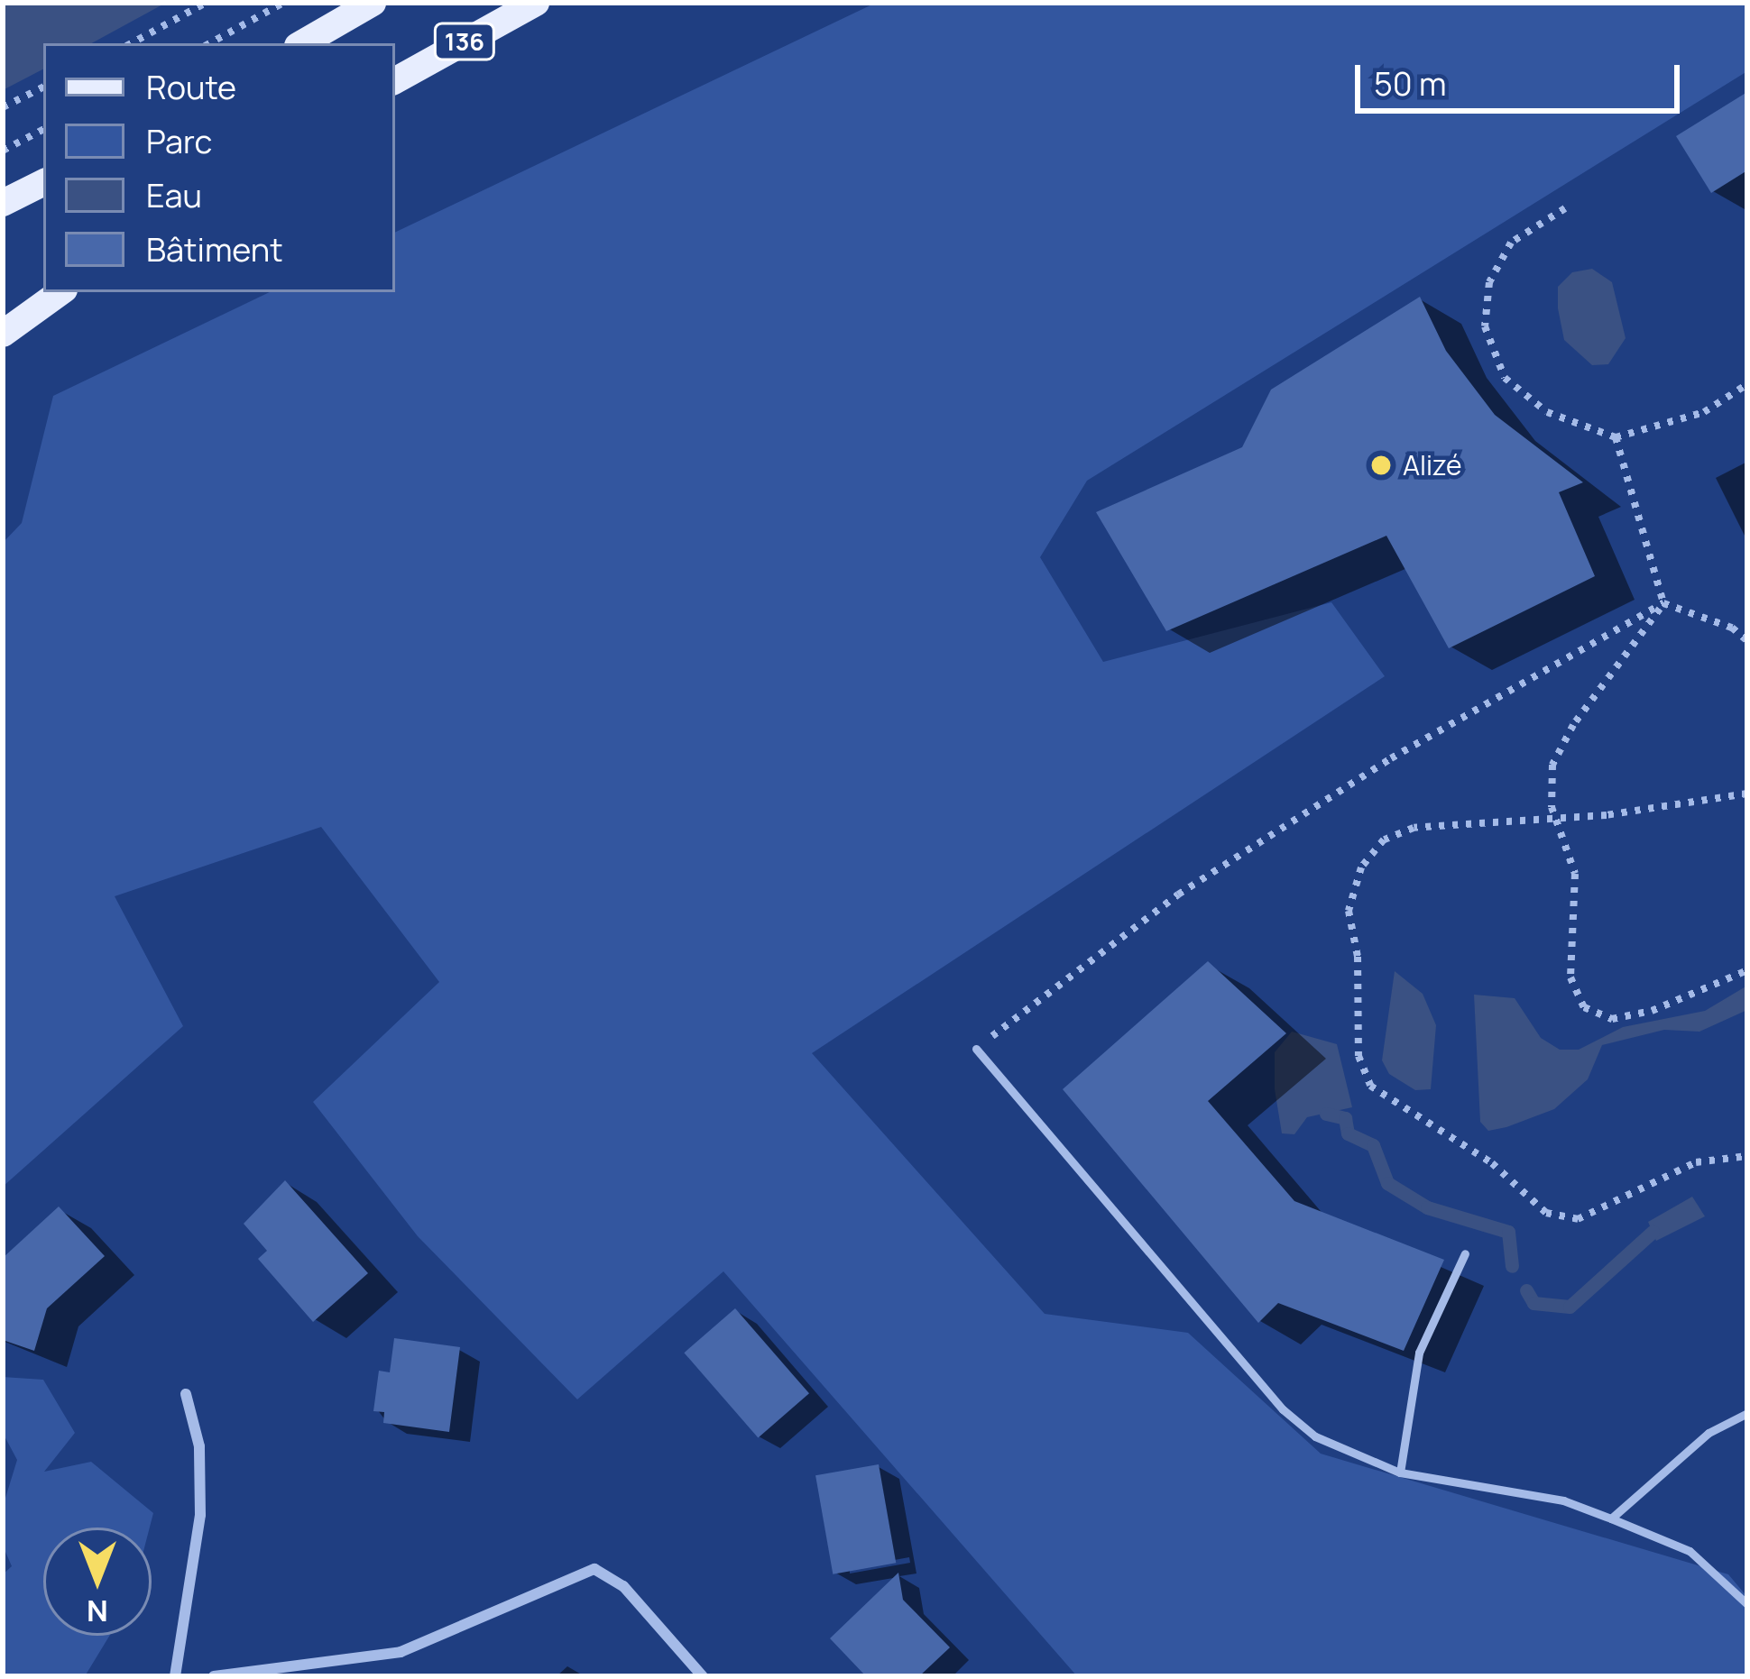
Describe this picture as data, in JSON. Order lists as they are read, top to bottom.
{
  "streets": {
    "main road": ["136"]
  },
  "places": ["Alizé"],
  "legend": [
    "Route",
    "Parc",
    "Eau",
    "Bâtiment"
  ],
  "scale_bar": "50 m",
  "north": "bottom"
}
